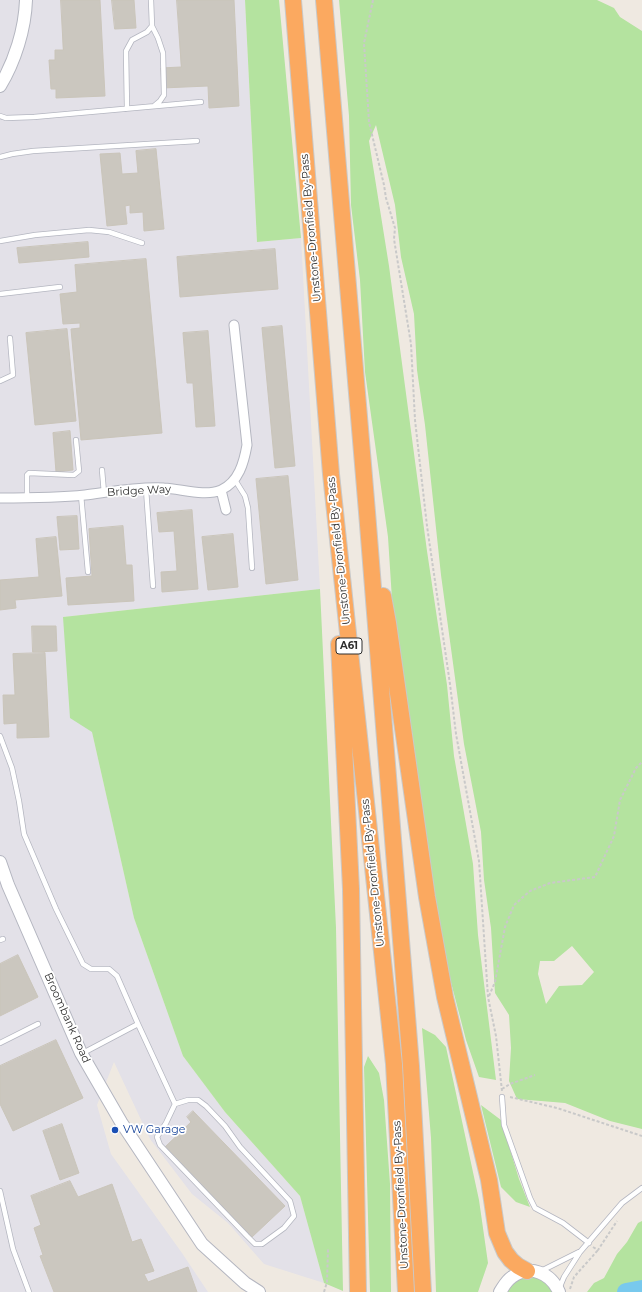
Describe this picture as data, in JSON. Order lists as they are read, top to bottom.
{
  "streets": {
    "highway": ["Unstone-Dronfield By-Pass", "A61"],
    "street": ["Bridge Way", "Broombank Road"]
  },
  "crossings": [
    ["Unstone-Dronfield By-Pass", "A61"]
  ],
  "places": ["VW Garage"]
}
